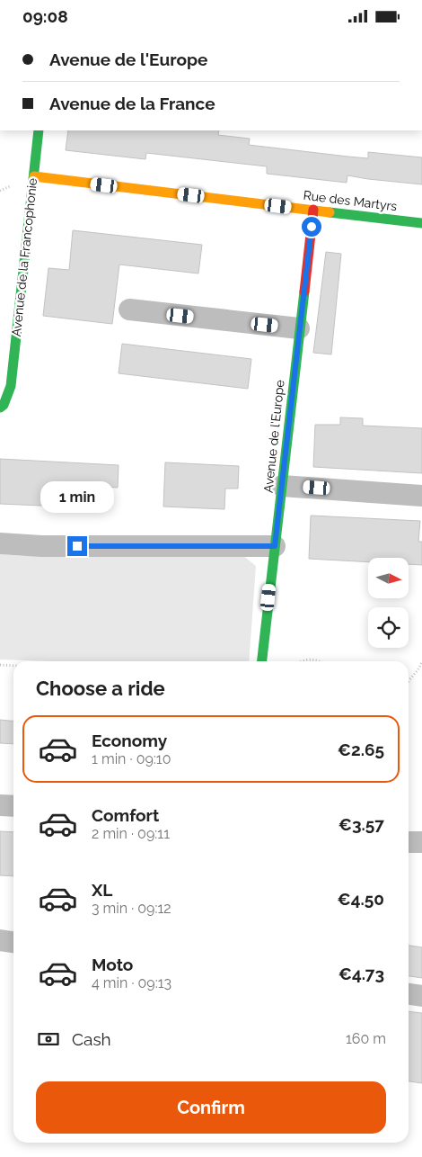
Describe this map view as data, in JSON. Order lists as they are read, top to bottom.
{
  "streets": {
    "street": ["Rue des Martyrs", "Avenue de la Francophonie", "Avenue de l'Europe"]
  },
  "crossings": [
    ["Rue des Martyrs", "Avenue de la Francophonie"],
    ["Rue des Martyrs", "Avenue de l'Europe"]
  ],
  "north": "right",
  "page": {
    "status": "09:08",
    "banner": ["Avenue de l'Europe", "Avenue de la France"],
    "bubble": "1 min",
    "heading": "Choose a ride",
    "list": [
      {
        "name": "Economy",
        "note": "1 min · 09:10",
        "value": "€2.65"
      },
      {
        "name": "Comfort",
        "note": "2 min · 09:11",
        "value": "€3.57"
      },
      {
        "name": "XL",
        "note": "3 min · 09:12",
        "value": "€4.50"
      },
      {
        "name": "Moto",
        "note": "4 min · 09:13",
        "value": "€4.73"
      }
    ],
    "pay": ["Cash", "160 m"],
    "buttons": "Confirm"
  }
}
